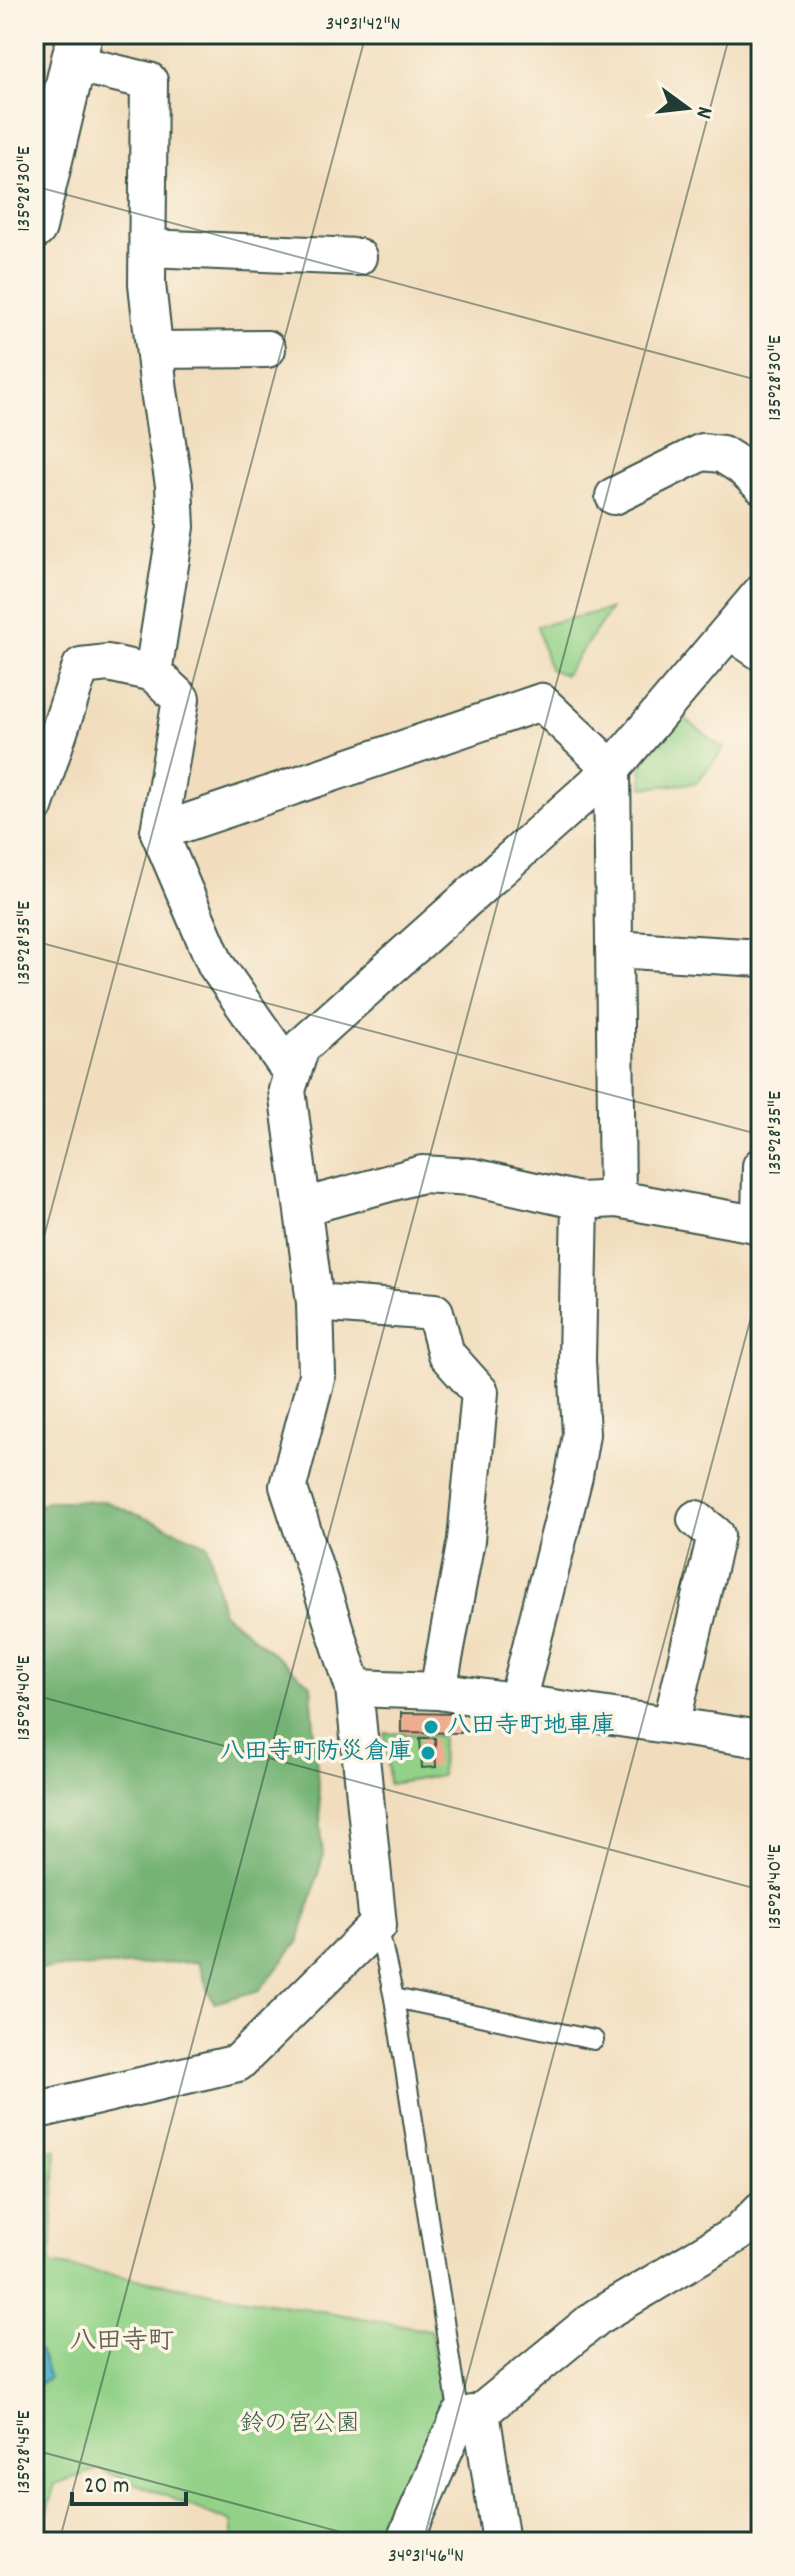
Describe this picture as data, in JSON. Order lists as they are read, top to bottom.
{
  "districts": ["八田寺町"],
  "parks": ["鈴の宮公園"],
  "places": ["八田寺町地車庫", "八田寺町防災倉庫"],
  "scale_bar": "20 m",
  "north": "right",
  "coordinates": [
    "34°31'42\"N",
    "135°28'30\"E",
    "135°28'35\"E",
    "135°28'40\"E",
    "135°28'45\"E",
    "34°31'46\"N"
  ]
}
